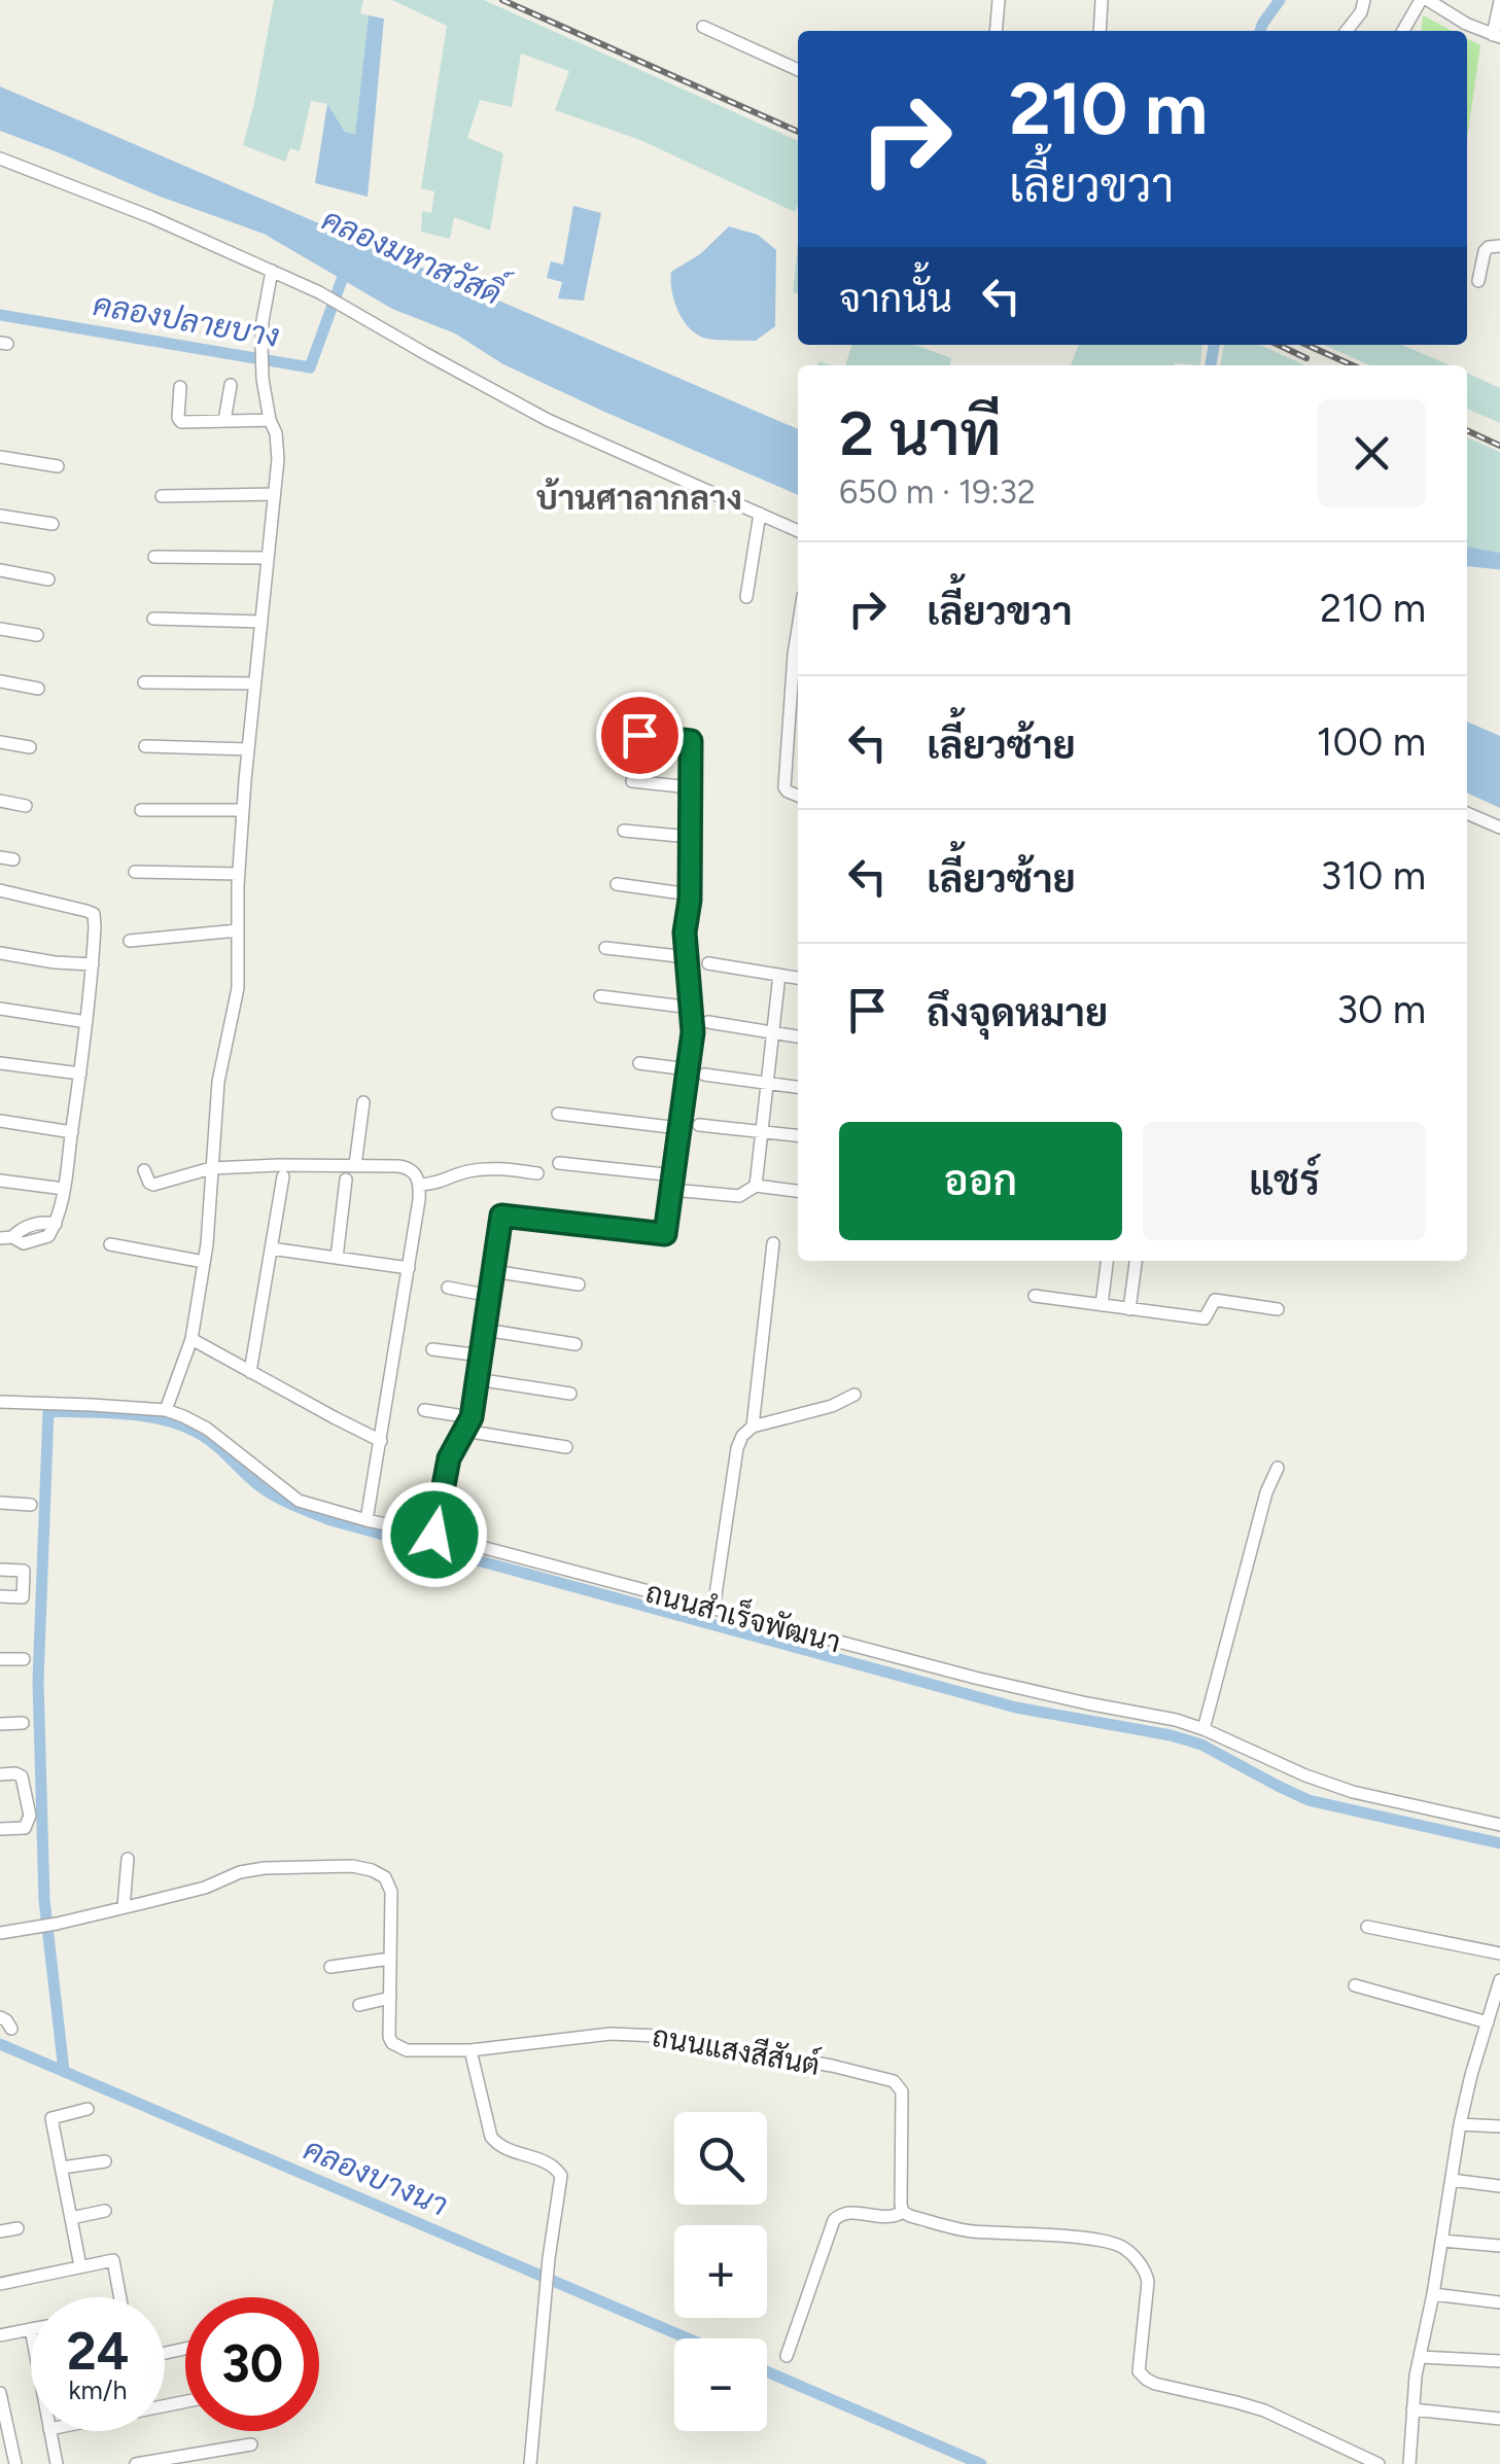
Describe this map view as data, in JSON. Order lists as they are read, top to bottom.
{
  "streets": {
    "street": ["ถนนสำเร็จพัฒนา", "ถนนแสงสีสันต์"]
  },
  "districts": ["บ้านศาลากลาง"],
  "water": ["คลองมหาสวัสดิ์", "คลองปลายบาง", "คลองบางนา"],
  "page": {
    "turn": ["210 m", "เลี้ยวขวา"],
    "then": "จากนั้น",
    "heading": ["2 นาที", "650 m · 19:32"],
    "list": [
      {
        "name": "เลี้ยวขวา",
        "value": "210 m"
      },
      {
        "name": "เลี้ยวซ้าย",
        "value": "100 m"
      },
      {
        "name": "เลี้ยวซ้าย",
        "value": "310 m"
      },
      {
        "name": "ถึงจุดหมาย",
        "value": "30 m"
      }
    ],
    "buttons": ["ออก", "แชร์"],
    "map_buttons": ["+", "−"],
    "speed": "24 km/h",
    "limit": "30"
  }
}
